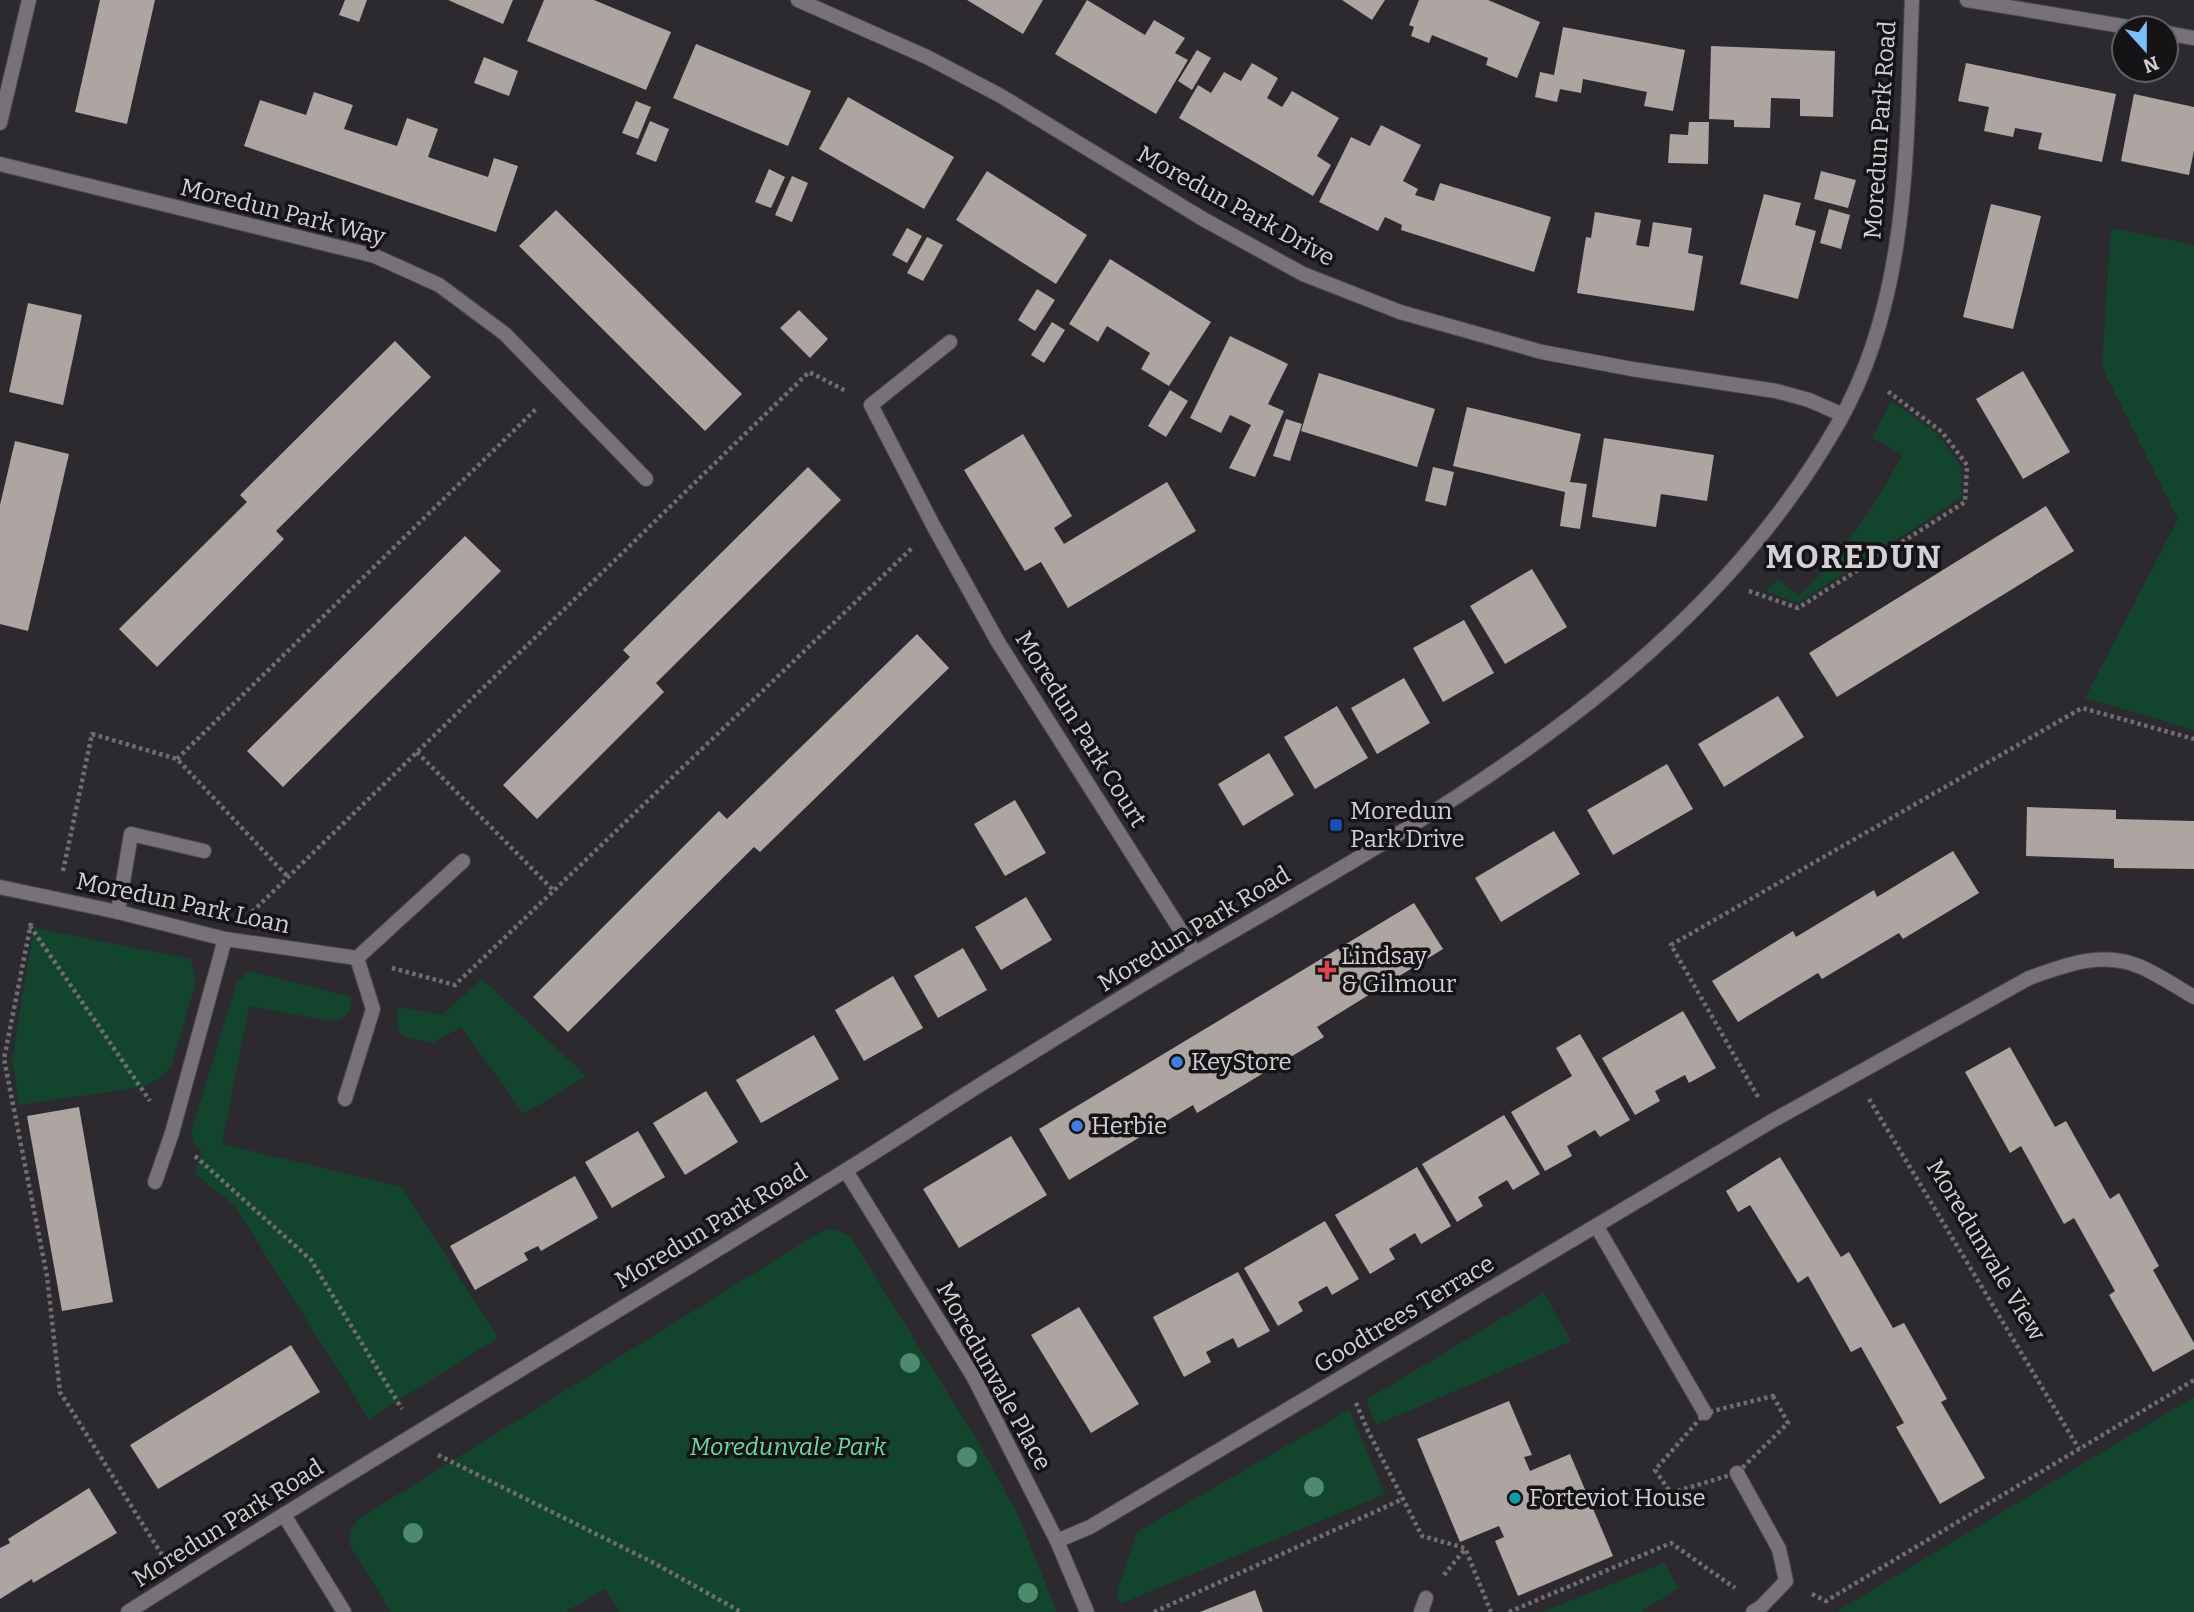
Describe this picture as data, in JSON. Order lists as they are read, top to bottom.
{
  "streets": {
    "street": [
      "Moredun Park Road",
      "Moredun Park Drive",
      "Moredun Park Way",
      "Moredun Park Court",
      "Moredun Park Loan",
      "Goodtrees Terrace",
      "Moredunvale Place"
    ],
    "path": ["Moredunvale View"]
  },
  "crossings": [
    ["Moredun Park Road", "Moredun Park Drive"],
    ["Moredun Park Road", "Moredun Park Court"],
    ["Moredun Park Road", "Moredunvale Place"],
    ["Goodtrees Terrace", "Moredunvale Place"]
  ],
  "districts": ["MOREDUN"],
  "parks": ["Moredunvale Park"],
  "places": {
    "transit": ["Moredun Park Drive"],
    "health": ["Lindsay & Gilmour"],
    "other": ["KeyStore", "Herbie", "Forteviot House"]
  },
  "north": "bottom"
}
